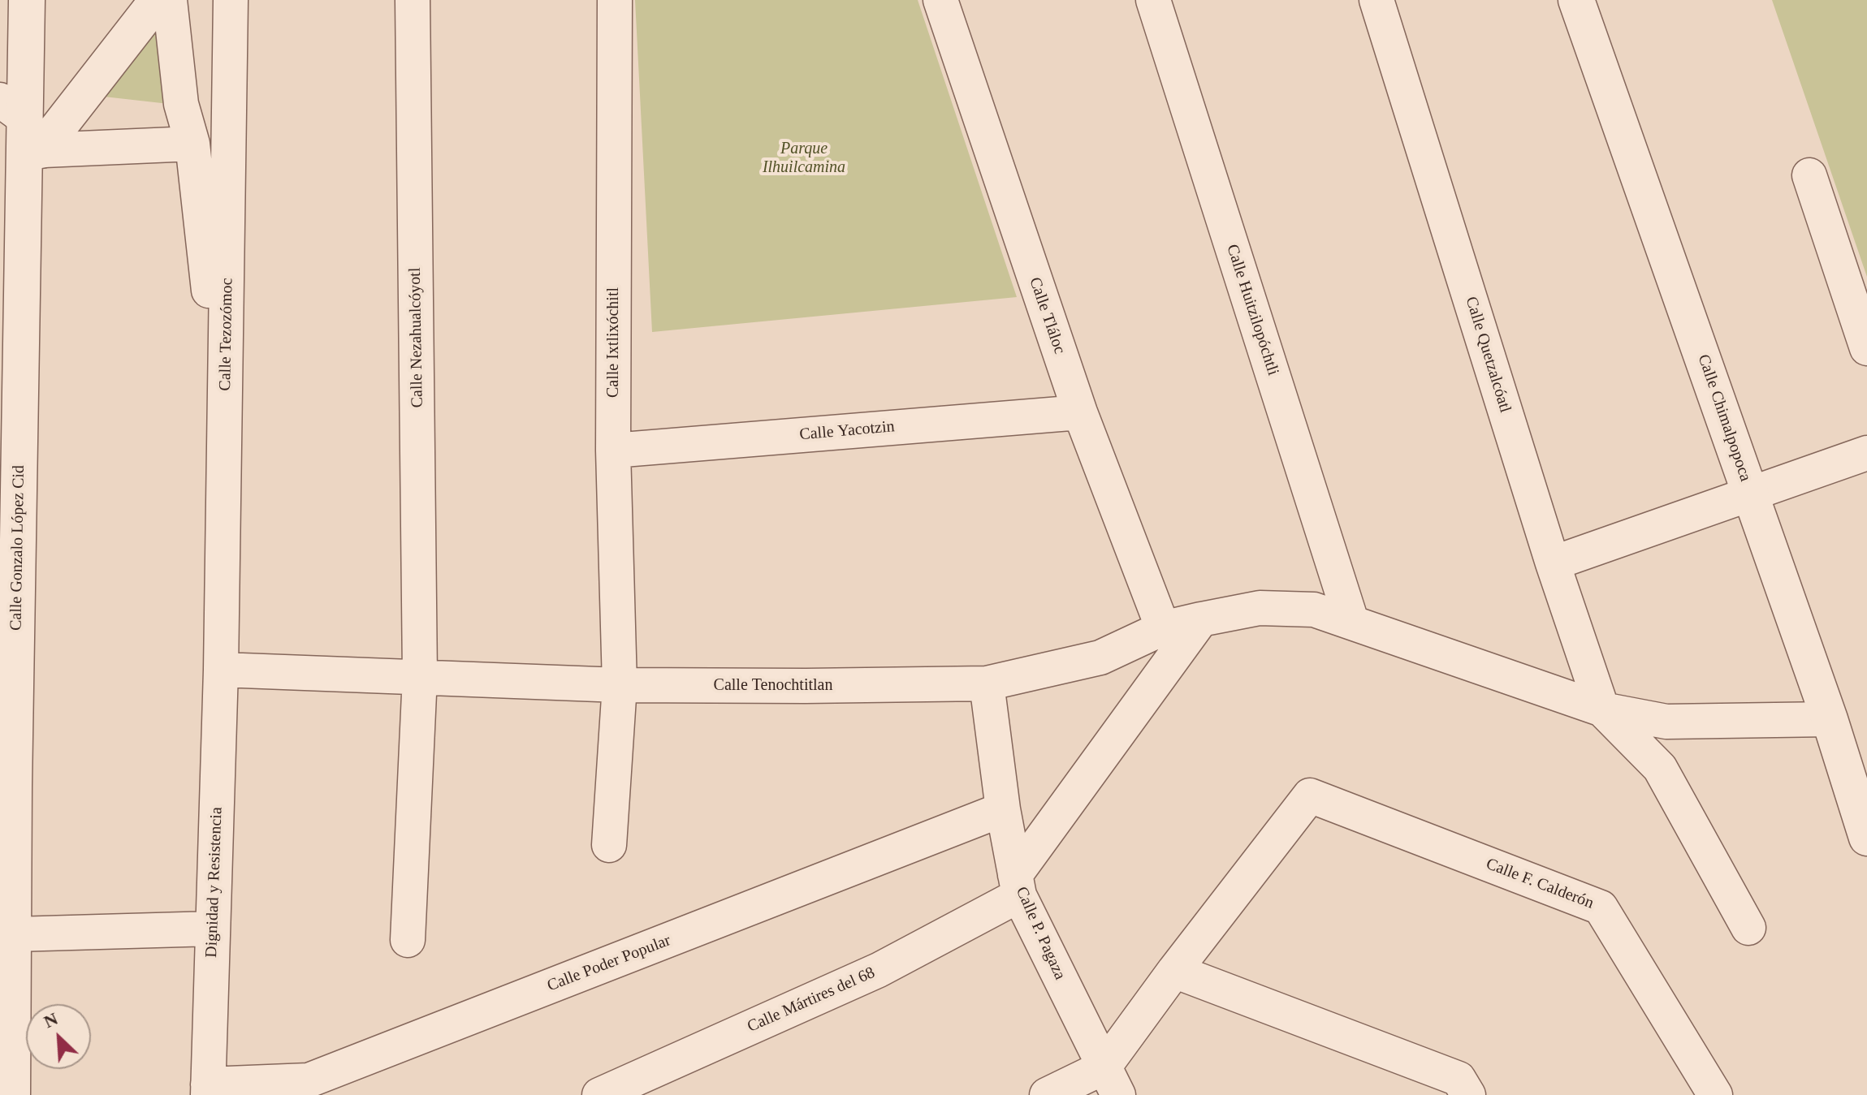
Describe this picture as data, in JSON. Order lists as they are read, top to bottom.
{
  "streets": {
    "street": [
      "Calle Huitzilopóchtli",
      "Calle Tláloc",
      "Calle Tezozómoc",
      "Calle Nezahualcóyotl",
      "Calle Ixtlixóchitl",
      "Calle Quetzalcóatl",
      "Calle Chimalpopoca",
      "Calle Yacotzin",
      "Calle Gonzalo López Cid",
      "Calle Tenochtitlan",
      "Dignidad y Resistencia",
      "Calle F. Calderón",
      "Calle P. Pagaza",
      "Calle Poder Popular",
      "Calle Mártires del 68"
    ]
  },
  "crossings": [
    ["Calle Huitzilopóchtli", "Calle Tenochtitlan"],
    ["Calle Tláloc", "Calle Yacotzin"],
    ["Calle Tláloc", "Calle Tenochtitlan"],
    ["Calle Tezozómoc", "Calle Tenochtitlan"],
    ["Calle Tezozómoc", "Dignidad y Resistencia"],
    ["Calle Nezahualcóyotl", "Calle Tenochtitlan"],
    ["Calle Ixtlixóchitl", "Calle Yacotzin"],
    ["Calle Ixtlixóchitl", "Calle Tenochtitlan"],
    ["Calle Tenochtitlan", "Dignidad y Resistencia"],
    ["Calle Tenochtitlan", "Calle P. Pagaza"],
    ["Dignidad y Resistencia", "Calle Poder Popular"],
    ["Calle P. Pagaza", "Calle Poder Popular"],
    ["Calle P. Pagaza", "Calle Mártires del 68"]
  ],
  "parks": ["Parque Ilhuilcamina"],
  "north": "top left"
}
